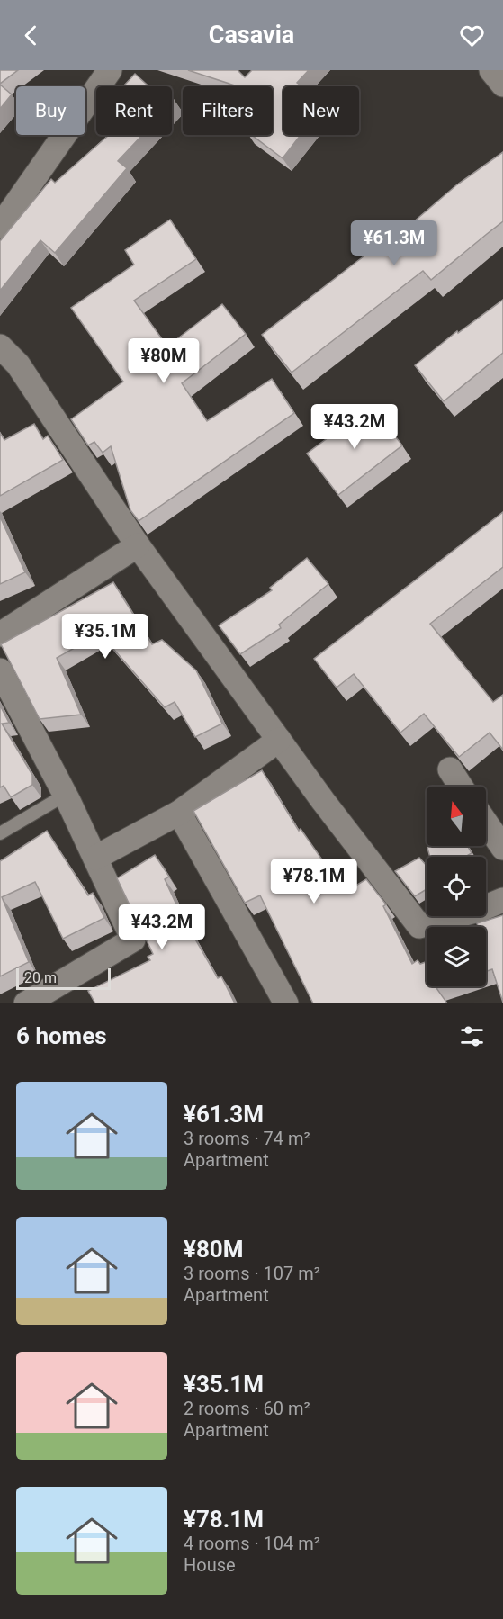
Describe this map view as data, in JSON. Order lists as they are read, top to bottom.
{
  "scale_bar": "20 m",
  "north": "top",
  "page": {
    "header": "Casavia",
    "chip": [
      "Buy",
      "Rent",
      "Filters",
      "New"
    ],
    "price": [
      "¥61.3M",
      "¥80M",
      "¥43.2M",
      "¥35.1M",
      "¥78.1M",
      "¥43.2M"
    ],
    "scale": "20 m",
    "heading": "6 homes",
    "list": [
      {
        "name": "¥61.3M",
        "note": "3 rooms · 74 m² · Apartment"
      },
      {
        "name": "¥80M",
        "note": "3 rooms · 107 m² · Apartment"
      },
      {
        "name": "¥35.1M",
        "note": "2 rooms · 60 m² · Apartment"
      },
      {
        "name": "¥78.1M",
        "note": "4 rooms · 104 m² · House"
      }
    ]
  }
}
